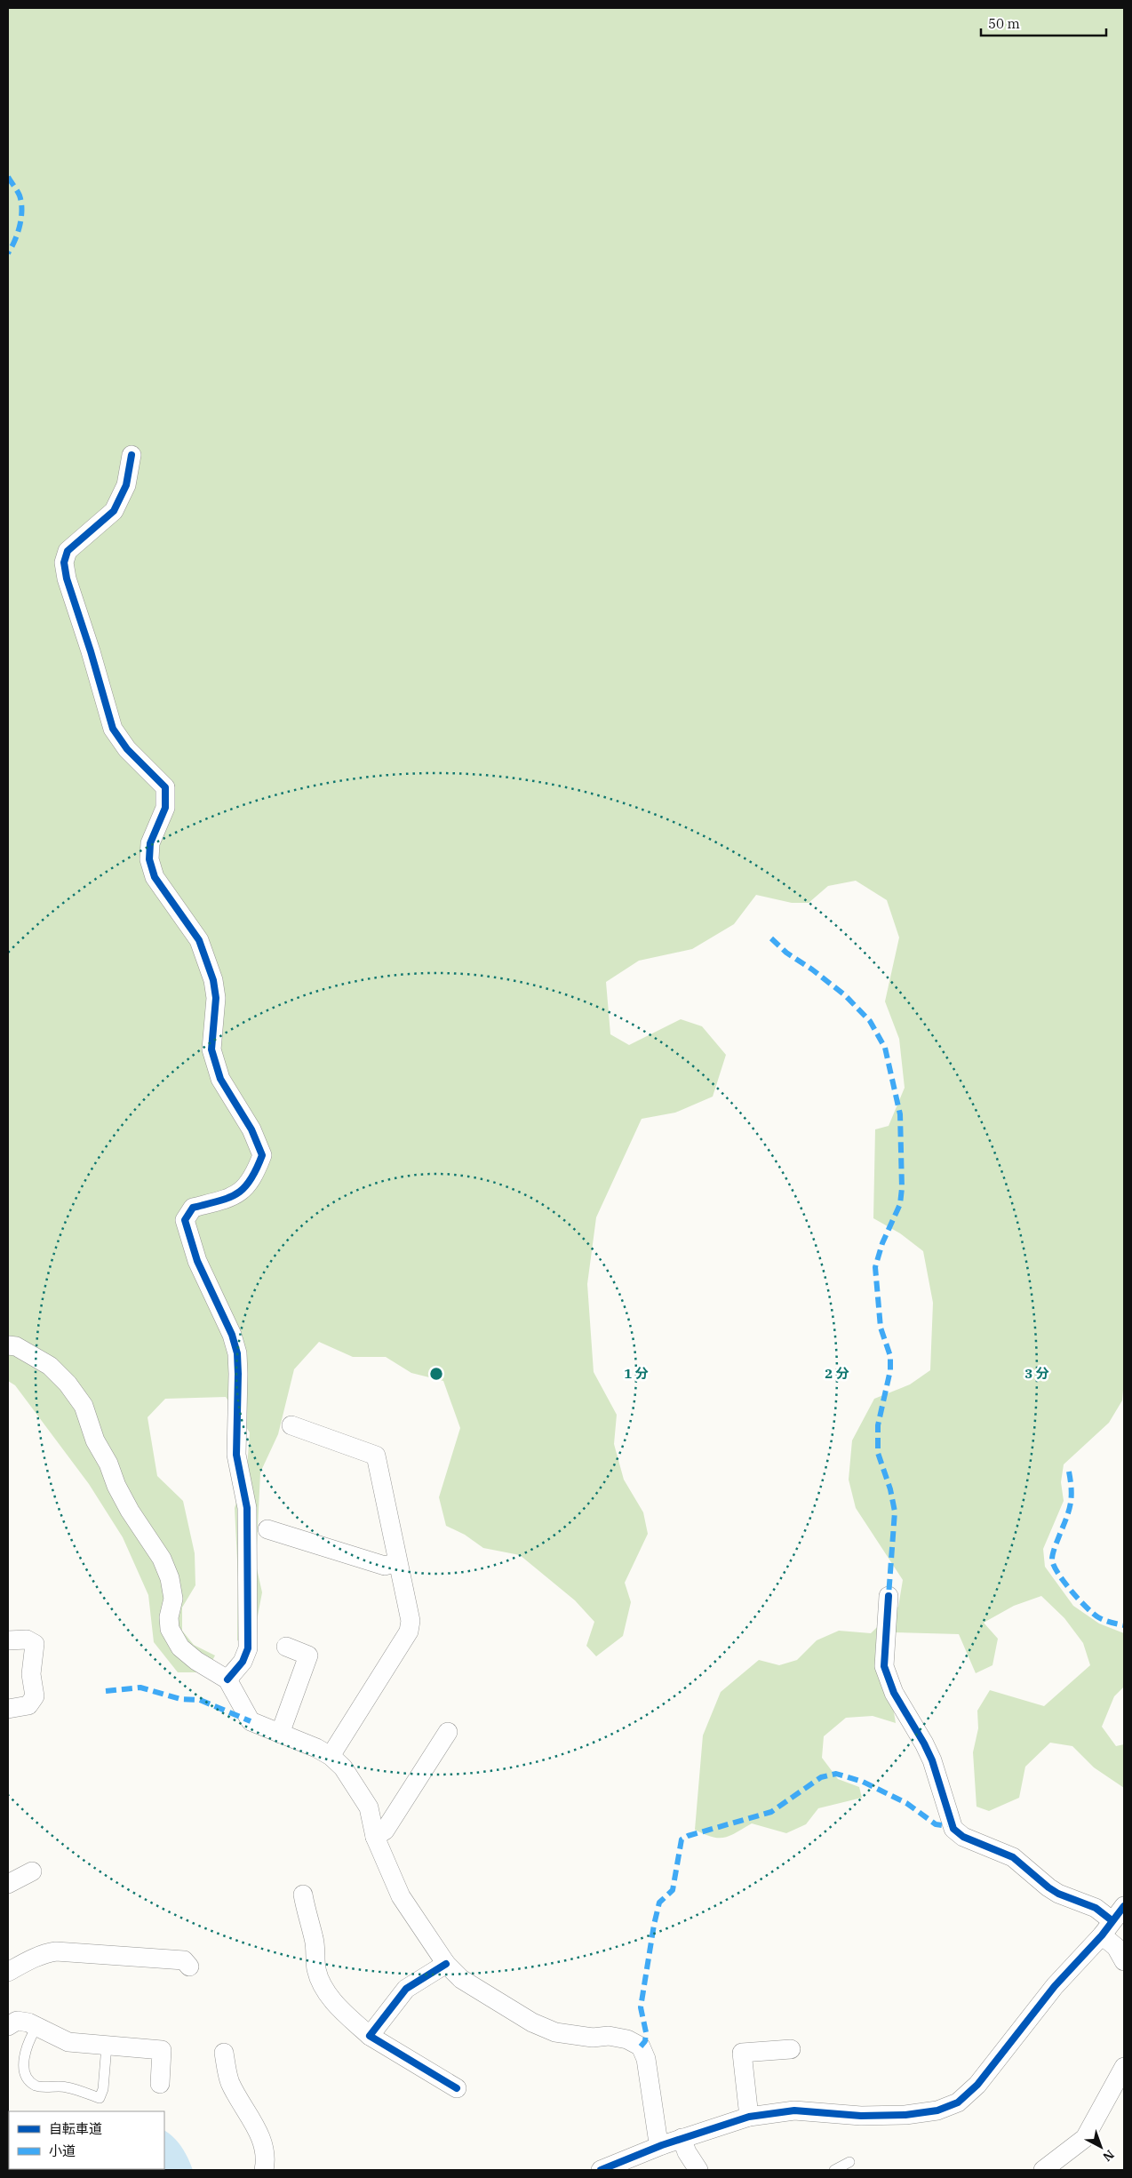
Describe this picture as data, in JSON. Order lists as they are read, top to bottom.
{
  "legend": ["自転車道", "小道"],
  "scale_bar": "50 m",
  "north": "bottom right",
  "rings": ["1 分", "2 分", "3 分"]
}
